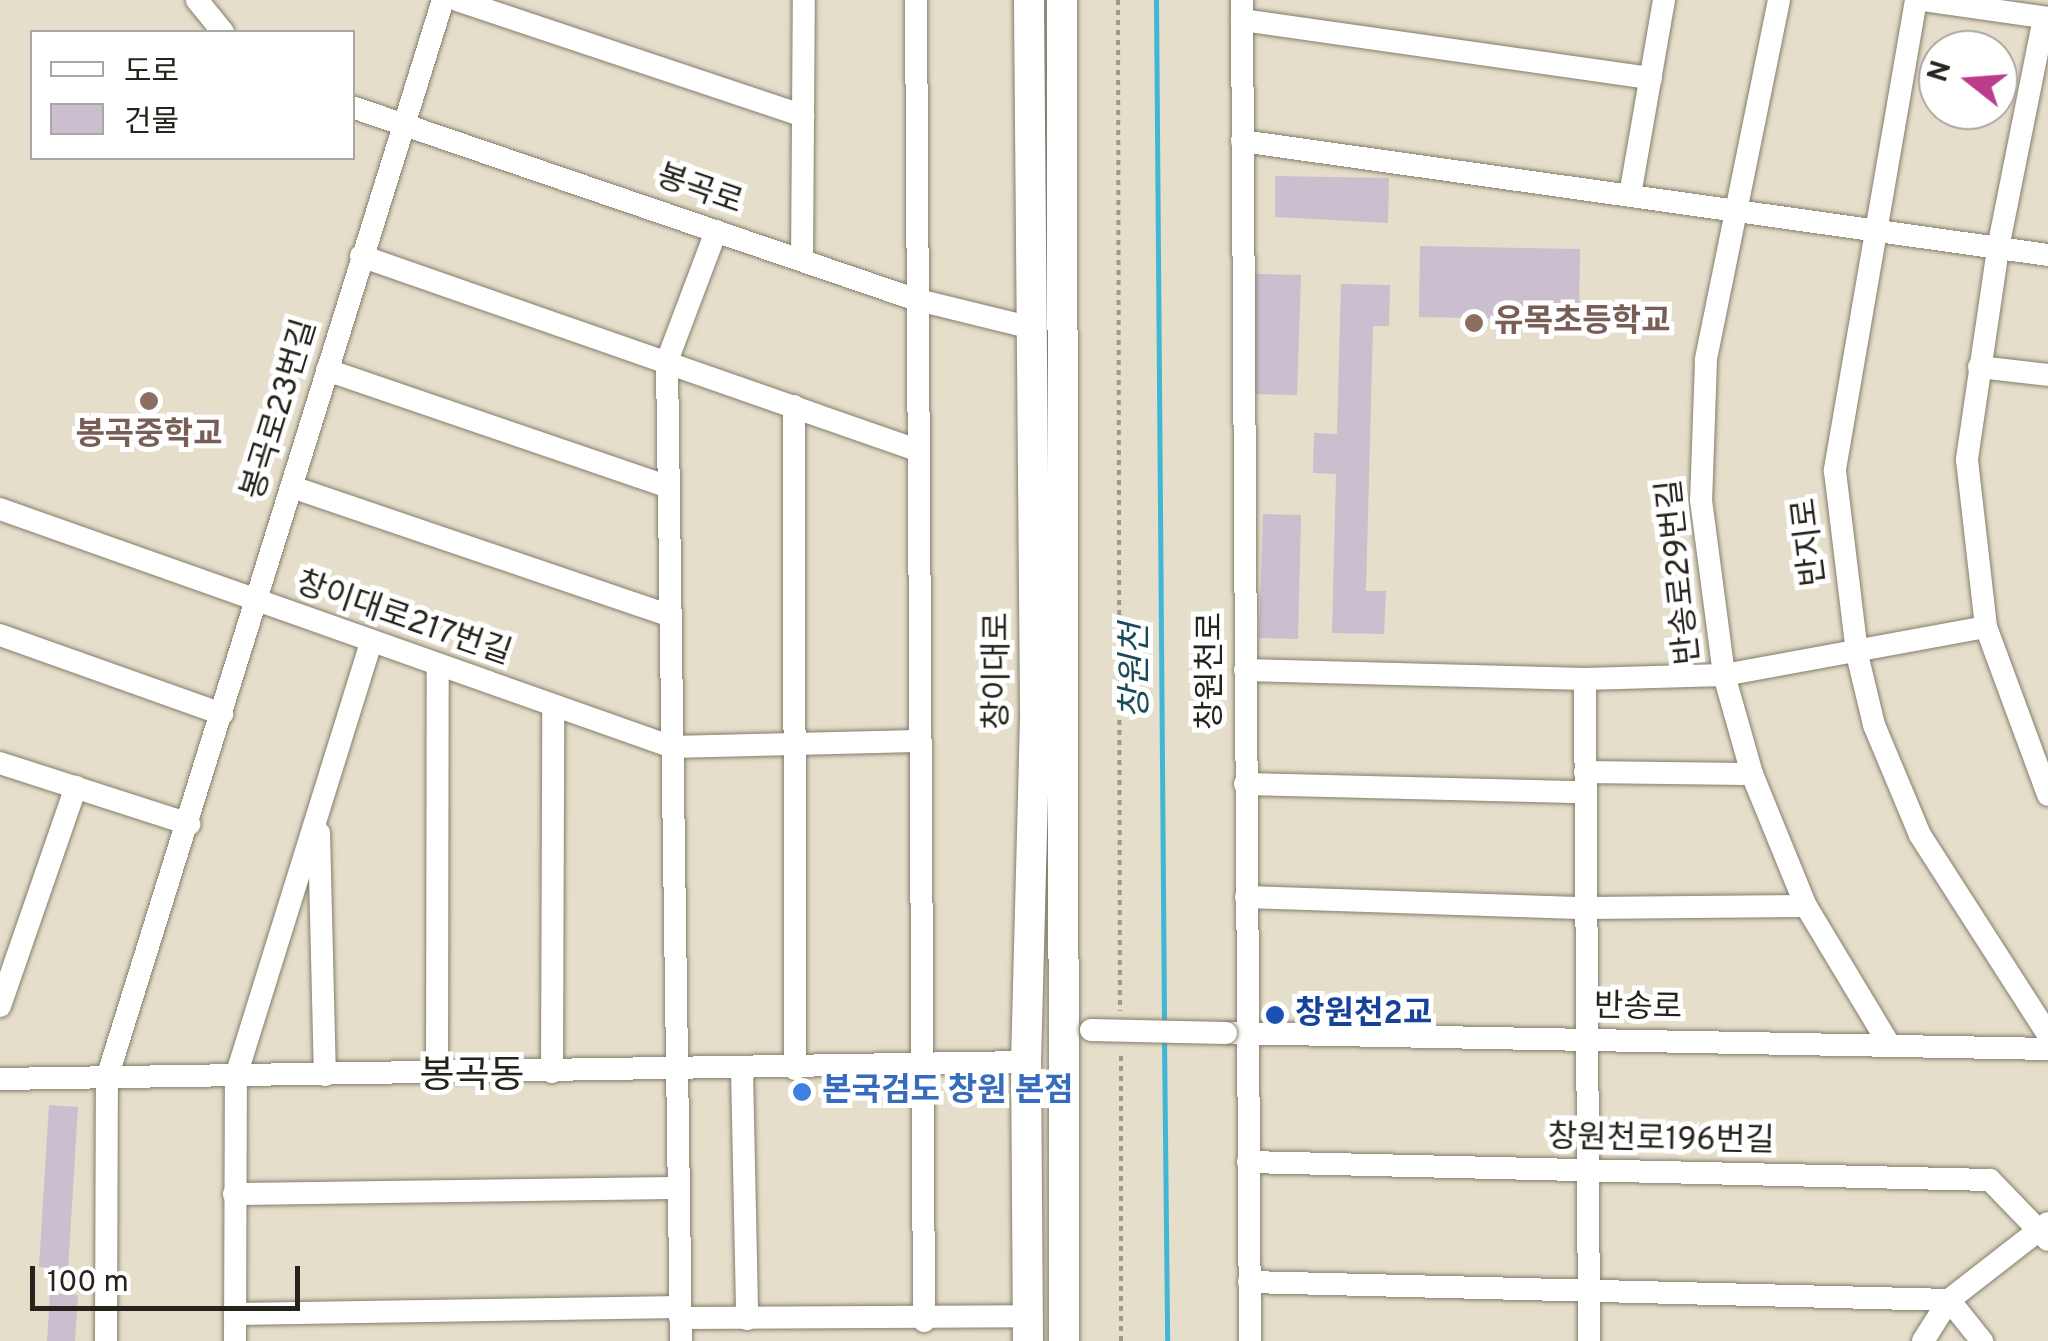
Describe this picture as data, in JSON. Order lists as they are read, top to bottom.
{
  "streets": {
    "main road": ["창이대로"],
    "street": [
      "봉곡로",
      "봉곡로23번길",
      "반지로",
      "반송로29번길",
      "창이대로217번길",
      "창원천로",
      "반송로",
      "창원천로196번길"
    ]
  },
  "crossings": [
    ["봉곡로", "봉곡로23번길"],
    ["봉곡로", "창이대로"],
    ["봉곡로23번길", "창이대로217번길"],
    ["반송로29번길", "반송로"],
    ["창이대로", "반송로"],
    ["창원천로", "반송로"],
    ["창원천로", "창원천로196번길"]
  ],
  "districts": ["봉곡동"],
  "water": ["창원천"],
  "places": [
    "유목초등학교",
    "봉곡중학교",
    "창원천2교",
    "본국검도 창원 본점"
  ],
  "legend": ["도로", "건물"],
  "scale_bar": "100 m",
  "north": "left"
}
